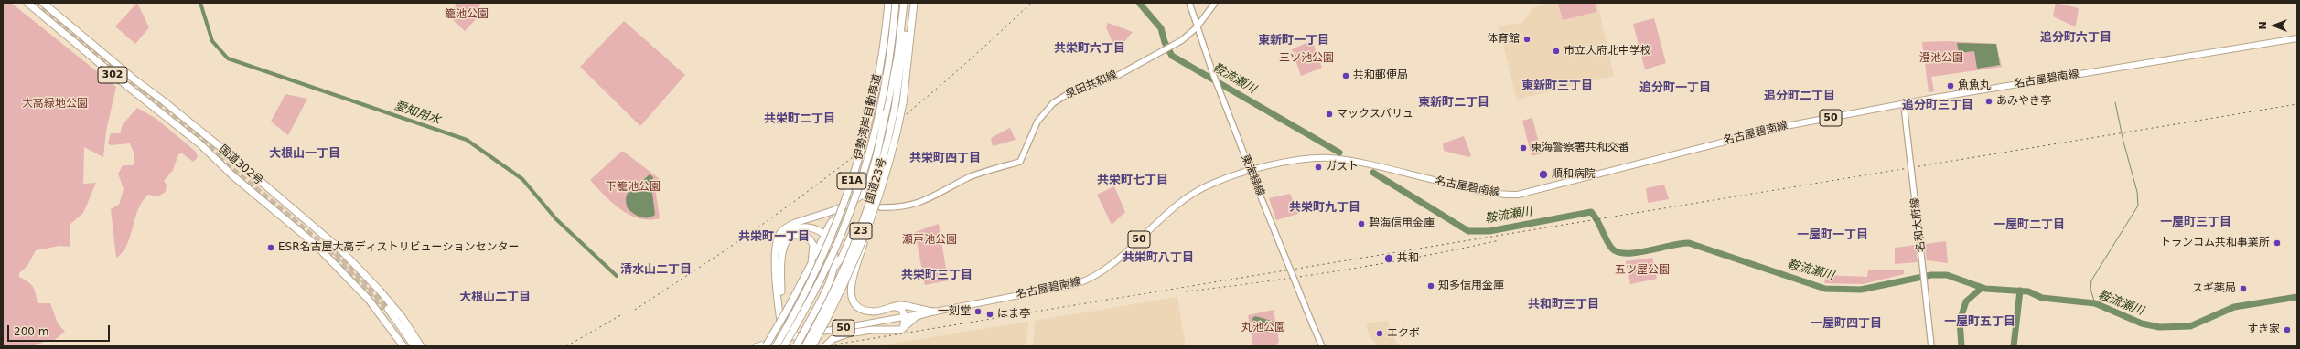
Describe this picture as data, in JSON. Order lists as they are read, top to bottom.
{
  "streets": {
    "highway": [
      "302",
      "伊勢湾岸自動車道",
      "国道302号",
      "E1A",
      "国道23号",
      "23"
    ],
    "main road": [
      "名古屋碧南線",
      "泉田共和線",
      "50",
      "東海緑線",
      "名和大府線"
    ]
  },
  "crossings": [
    ["名古屋碧南線", "東海緑線"],
    ["名古屋碧南線", "名和大府線"],
    ["泉田共和線", "東海緑線"]
  ],
  "districts": [
    "追分町六丁目",
    "東新町一丁目",
    "共栄町六丁目",
    "東新町三丁目",
    "追分町一丁目",
    "追分町二丁目",
    "東新町二丁目",
    "追分町三丁目",
    "共栄町二丁目",
    "大根山一丁目",
    "共栄町四丁目",
    "共栄町七丁目",
    "共栄町九丁目",
    "一屋町三丁目",
    "一屋町二丁目",
    "一屋町一丁目",
    "共栄町一丁目",
    "共栄町八丁目",
    "清水山二丁目",
    "共栄町三丁目",
    "大根山二丁目",
    "共和町三丁目",
    "一屋町五丁目",
    "一屋町四丁目"
  ],
  "water": ["鞍流瀬川", "愛知用水"],
  "parks": [
    "籠池公園",
    "三ツ池公園",
    "澄池公園",
    "大高緑地公園",
    "下籠池公園",
    "瀬戸池公園",
    "五ツ屋公園",
    "丸池公園"
  ],
  "places": [
    "体育館",
    "市立大府北中学校",
    "共和郵便局",
    "魚魚丸",
    "あみやき亭",
    "マックスバリュ",
    "東海警察署共和交番",
    "ガスト",
    "順和病院",
    "碧海信用金庫",
    "トランコム共和事業所",
    "ESR名古屋大高ディストリビューションセンター",
    "共和",
    "知多信用金庫",
    "スギ薬局",
    "一刻堂",
    "はま亭",
    "すき家",
    "エクボ"
  ],
  "scale_bar": "200 m",
  "north": "left"
}
